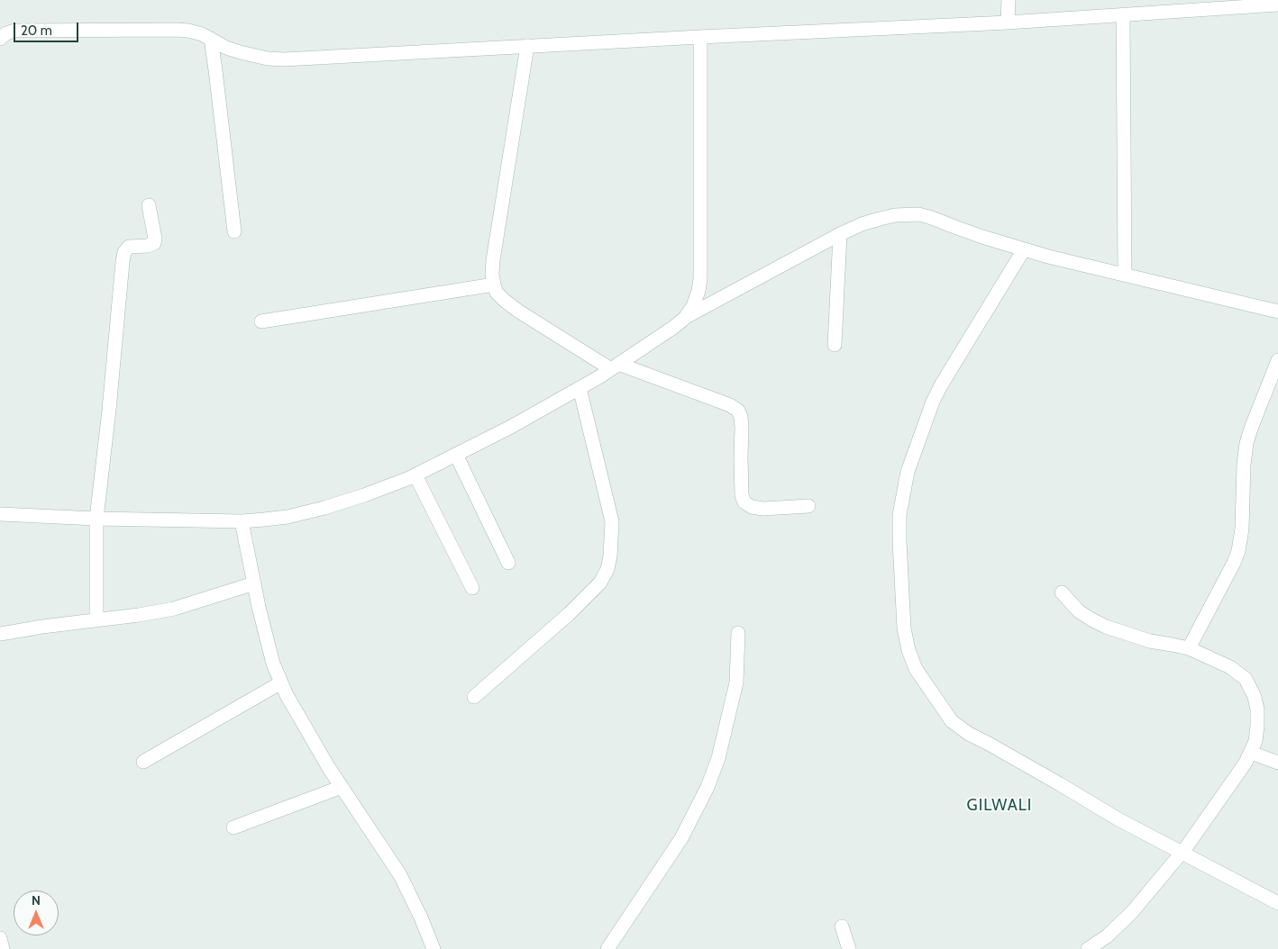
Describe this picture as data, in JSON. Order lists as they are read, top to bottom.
{
  "districts": ["GILWALI"],
  "scale_bar": "20 m",
  "north": "top"
}
